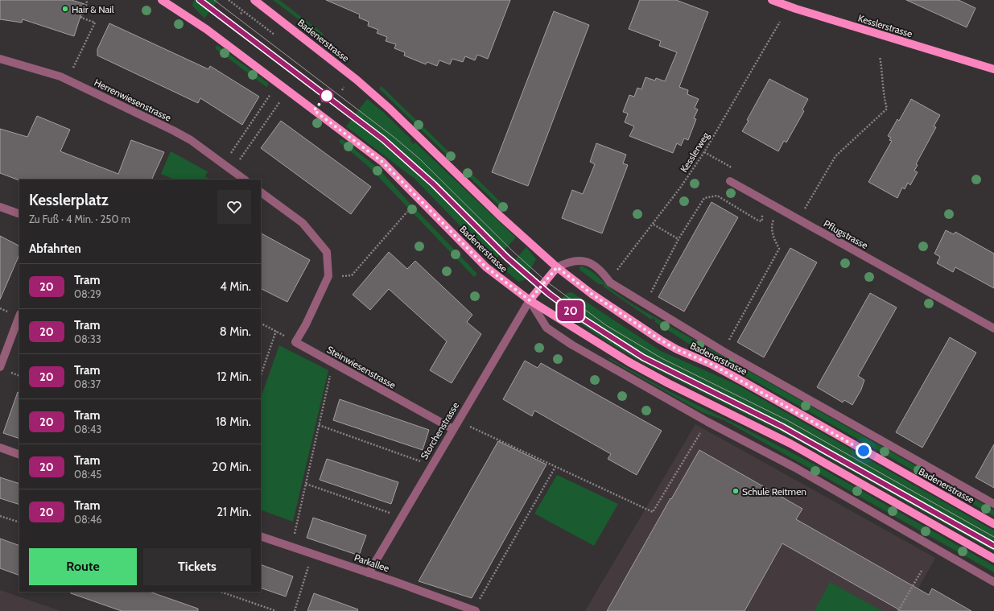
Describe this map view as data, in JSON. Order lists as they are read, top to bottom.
{
  "streets": {
    "main road": ["Kesslerstrasse", "Badenerstrasse"],
    "street": [
      "Herrenwiesenstrasse",
      "Pflugstrasse",
      "Steinwiesenstrasse",
      "Storchenstrasse",
      "Parkallee"
    ],
    "path": ["Kesslerweg"]
  },
  "crossings": [
    ["Badenerstrasse", "Storchenstrasse"],
    ["Steinwiesenstrasse", "Storchenstrasse"],
    ["Storchenstrasse", "Parkallee"]
  ],
  "places": ["Hair & Nail", "Schule Reitmen"],
  "lines": ["tram line 20"],
  "page": {
    "on_map": "20",
    "heading": [
      ["Kesslerplatz", "Zu Fuß · 4 Min. · 250 m"],
      "Abfahrten"
    ],
    "list": [
      {
        "mark": "20",
        "name": "Tram",
        "note": "08:29",
        "value": "4 Min."
      },
      {
        "mark": "20",
        "name": "Tram",
        "note": "08:33",
        "value": "8 Min."
      },
      {
        "mark": "20",
        "name": "Tram",
        "note": "08:37",
        "value": "12 Min."
      },
      {
        "mark": "20",
        "name": "Tram",
        "note": "08:43",
        "value": "18 Min."
      },
      {
        "mark": "20",
        "name": "Tram",
        "note": "08:45",
        "value": "20 Min."
      },
      {
        "mark": "20",
        "name": "Tram",
        "note": "08:46",
        "value": "21 Min."
      }
    ],
    "buttons": ["Route", "Tickets"]
  }
}
